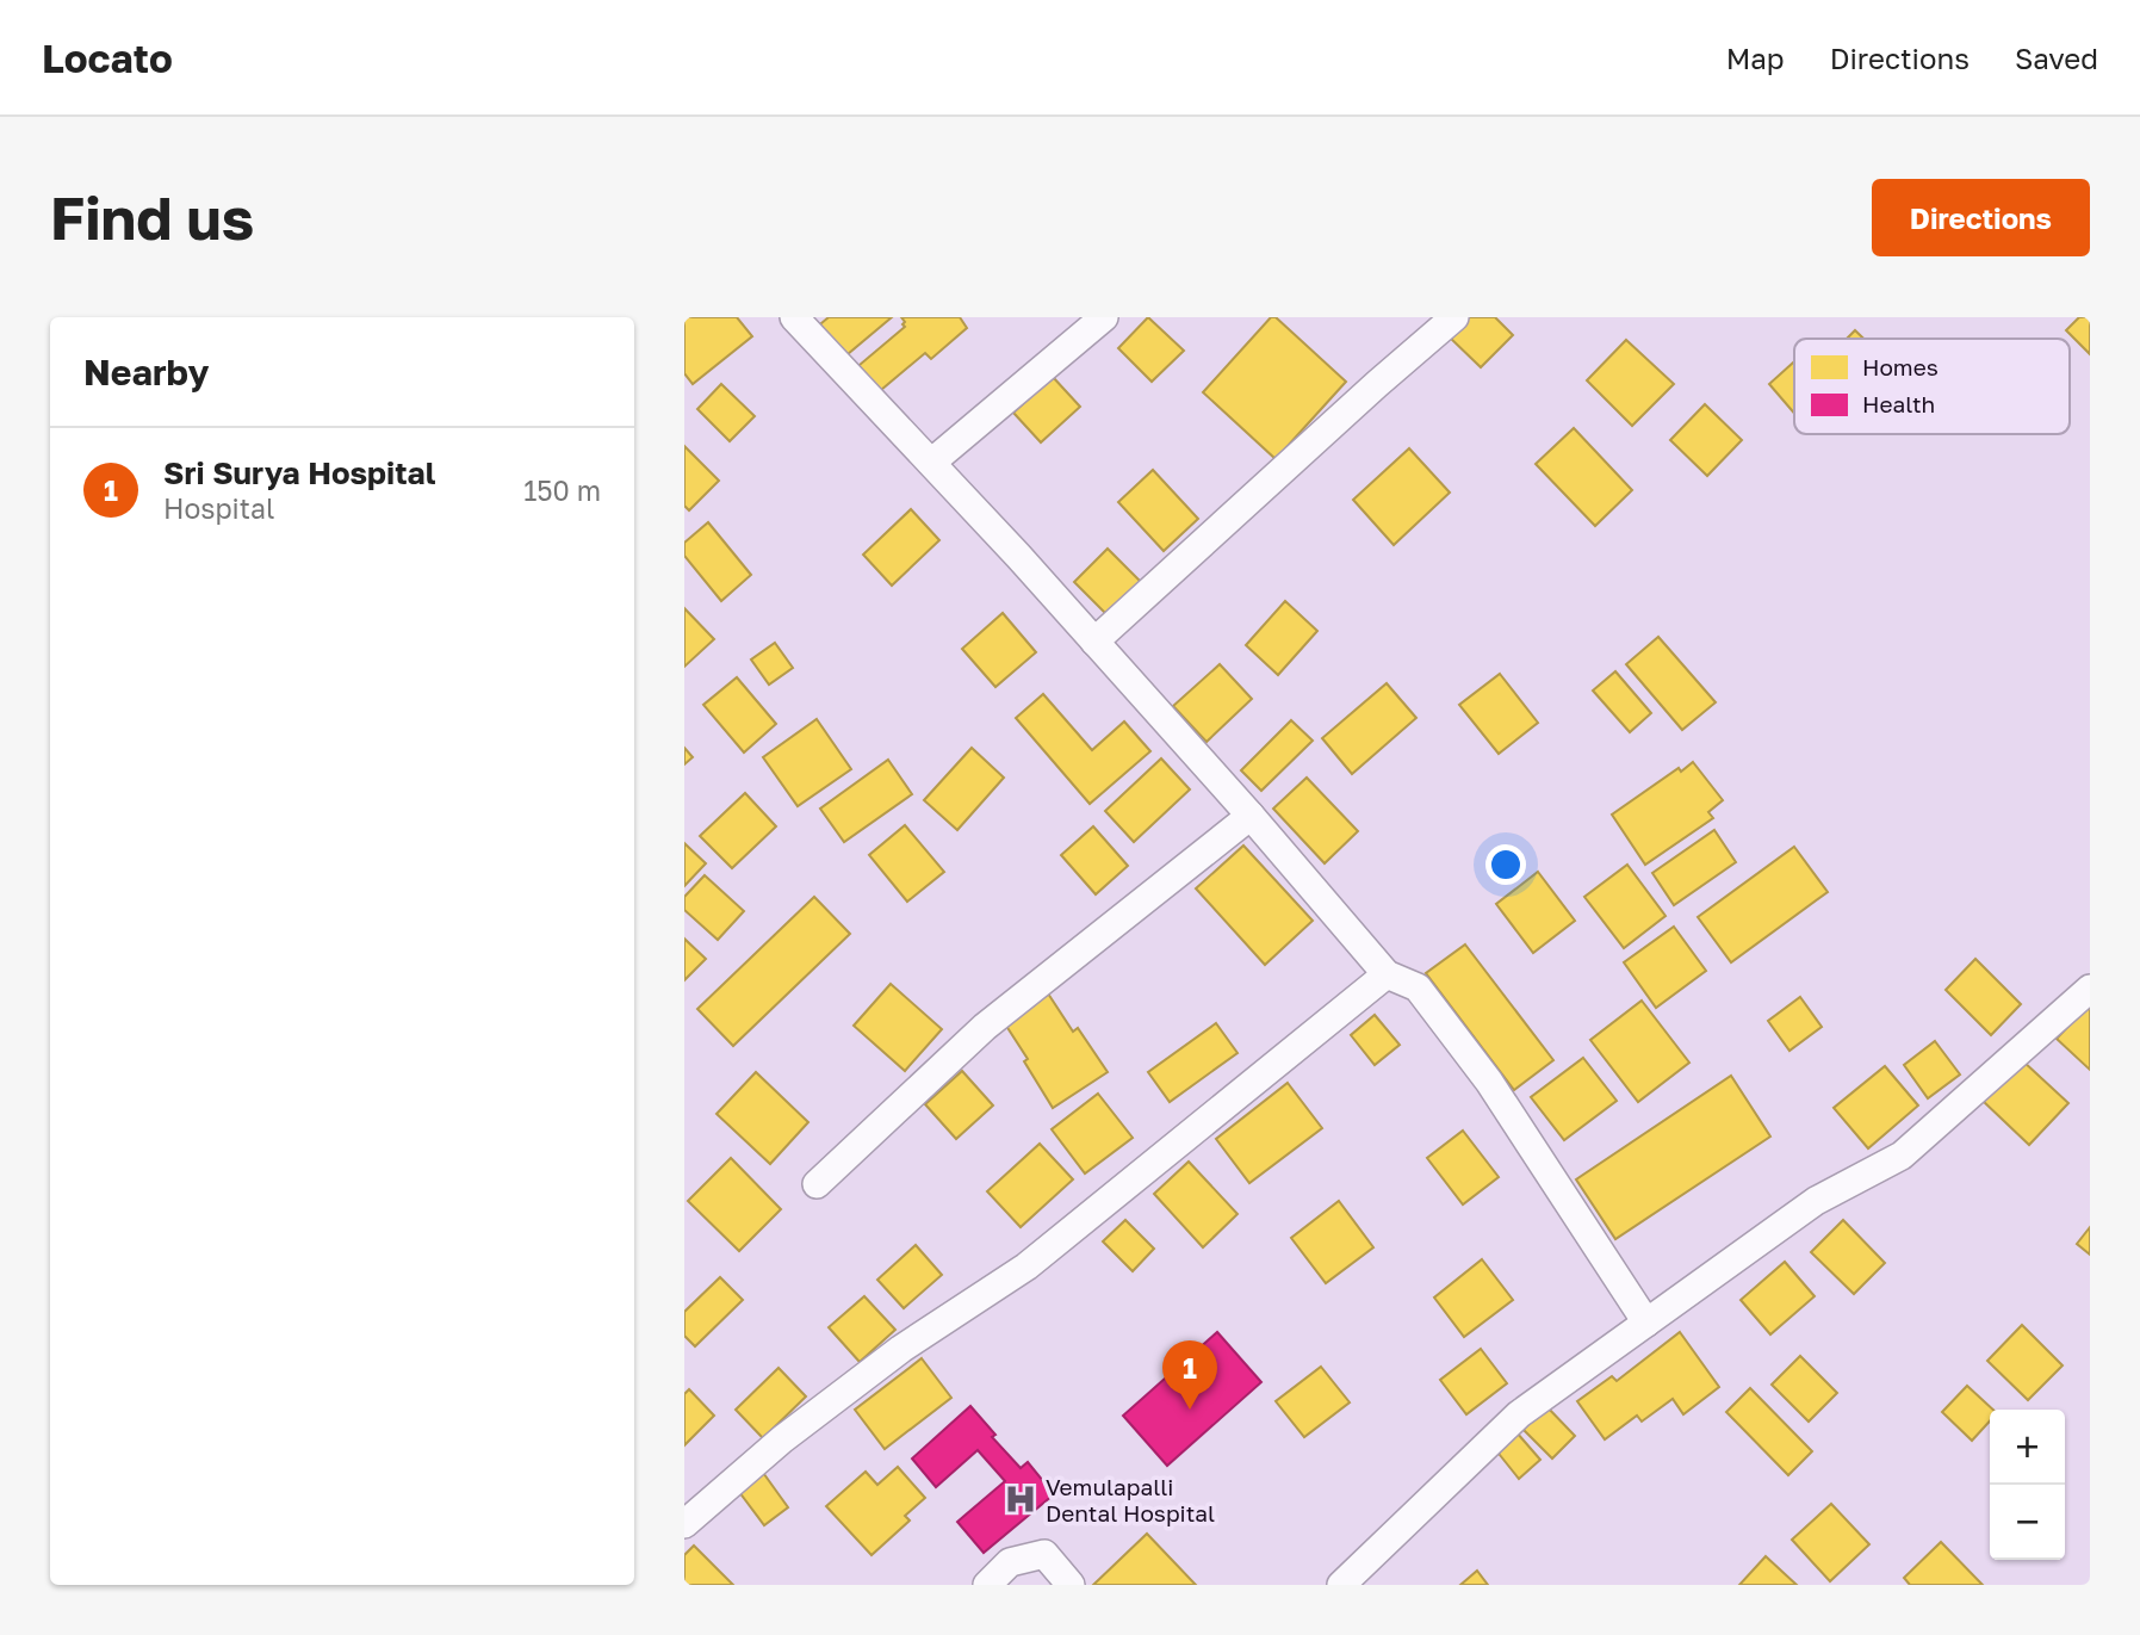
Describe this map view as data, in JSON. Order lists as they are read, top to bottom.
{
  "places": {
    "hospital": ["Vemulapalli Dental Hospital"]
  },
  "legend": ["Homes", "Health"],
  "page": {
    "header": "Locato",
    "nav": ["Map", "Directions", "Saved"],
    "buttons": "Directions",
    "title": "Find us",
    "heading": "Nearby",
    "list": [
      {
        "mark": "1",
        "name": "Sri Surya Hospital",
        "note": "Hospital",
        "value": "150 m"
      }
    ],
    "pins": "1",
    "map_buttons": ["+", "−"]
  }
}
